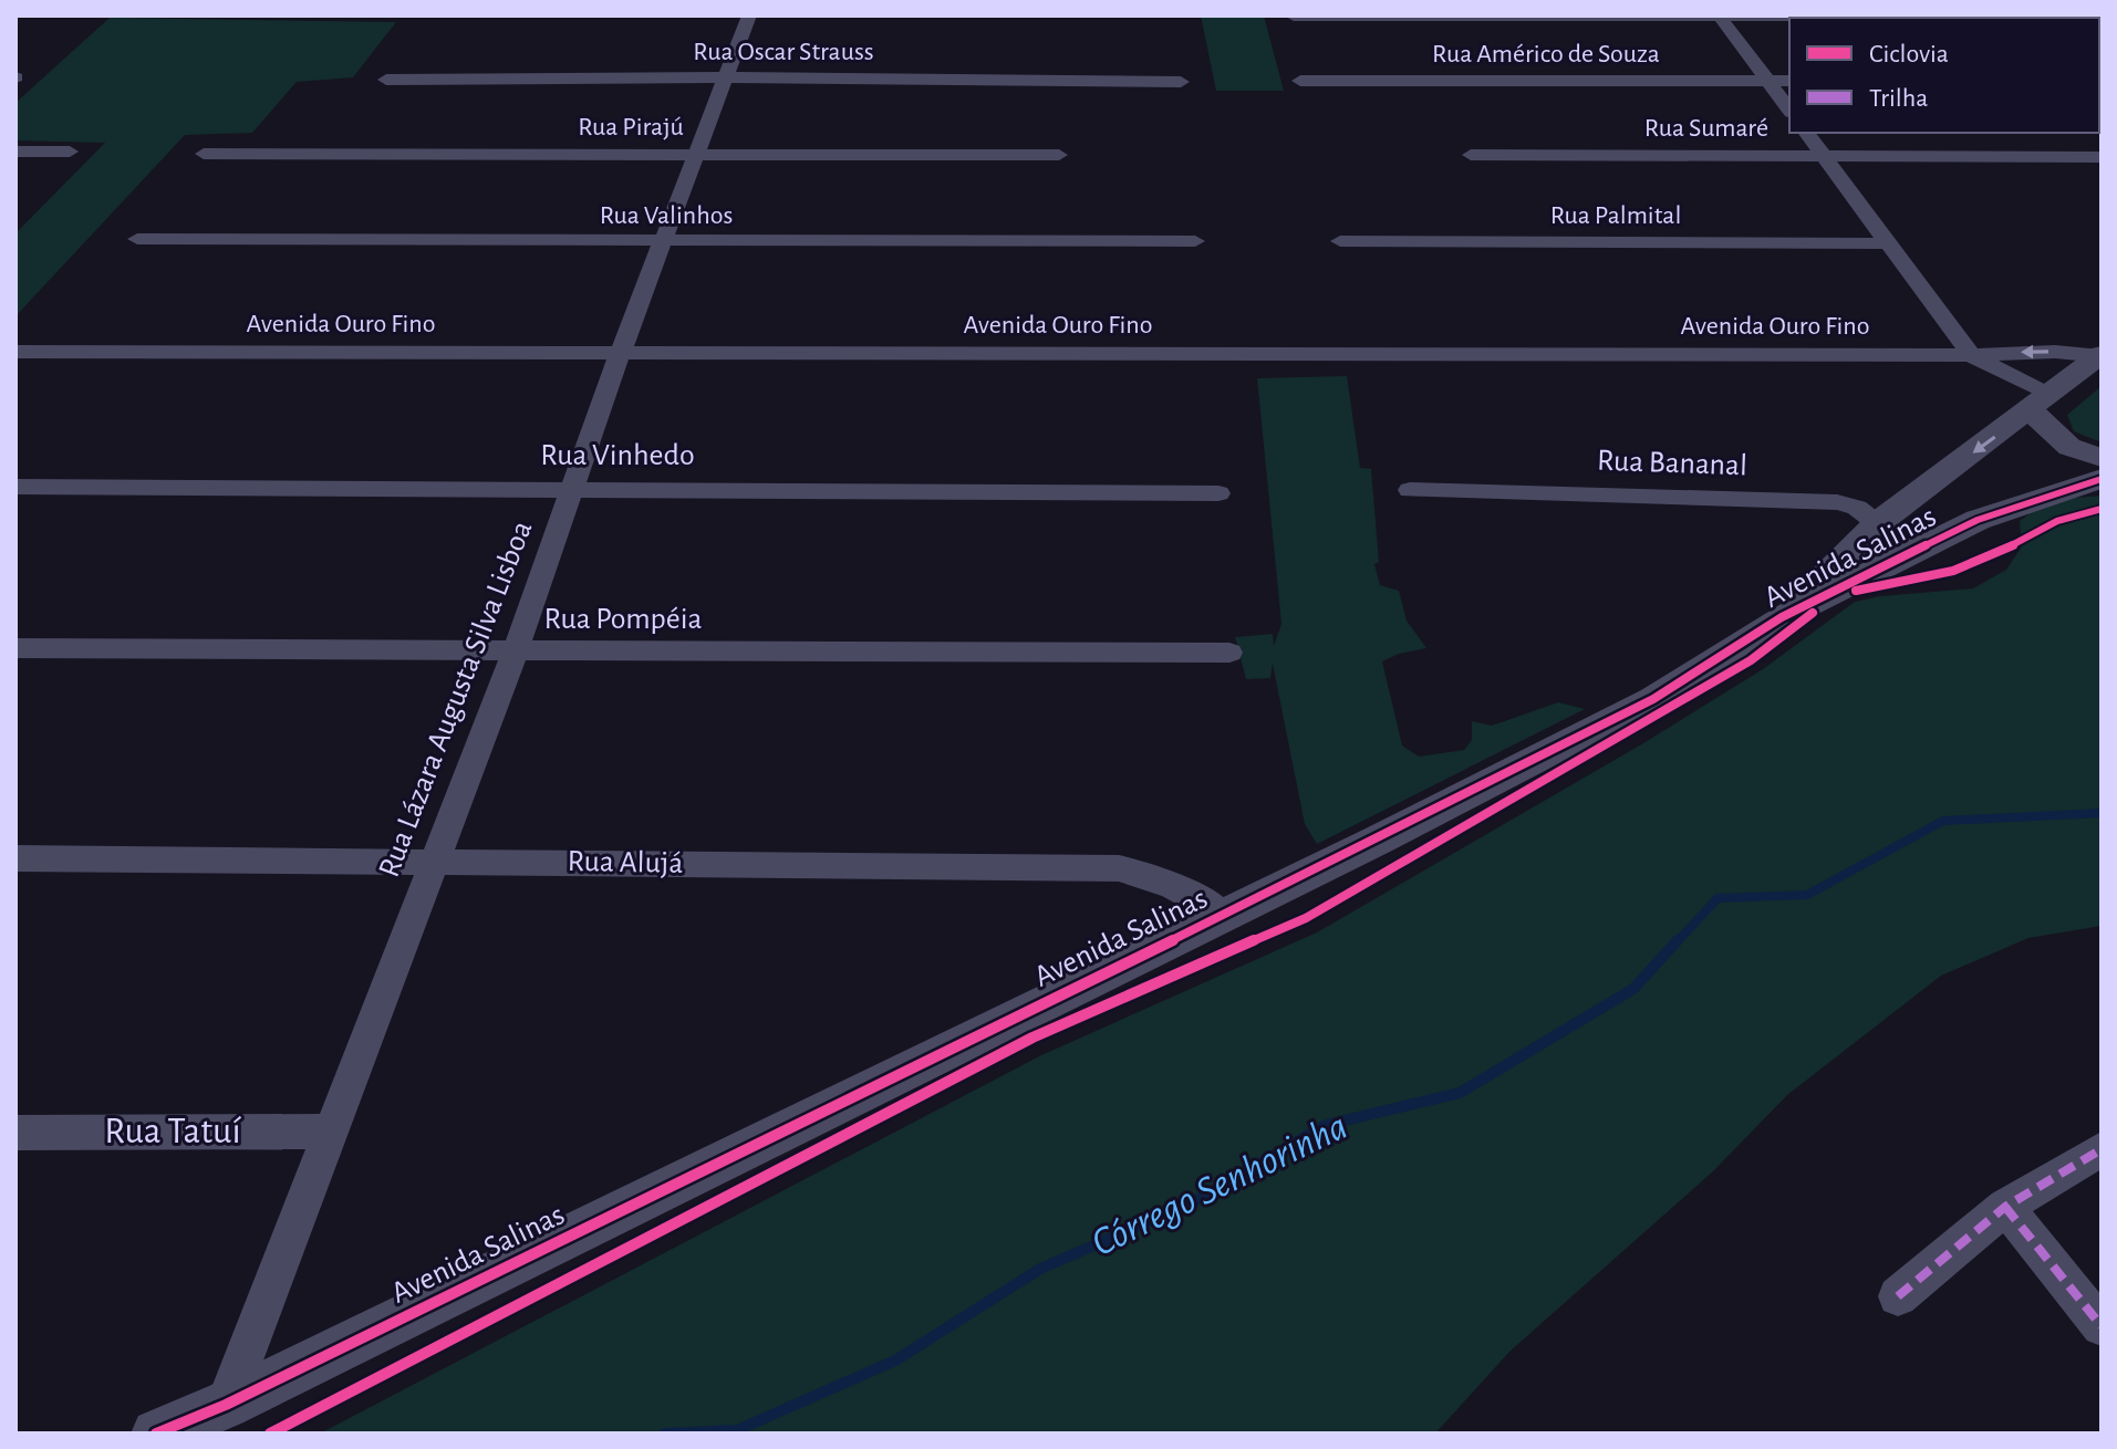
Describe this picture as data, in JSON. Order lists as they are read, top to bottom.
{
  "streets": {
    "street": [
      "Rua Oscar Strauss",
      "Rua Américo de Souza",
      "Rua Pirajú",
      "Rua Sumaré",
      "Rua Valinhos",
      "Rua Palmital",
      "Avenida Ouro Fino",
      "Rua Vinhedo",
      "Rua Bananal",
      "Avenida Salinas",
      "Rua Pompéia",
      "Rua Lázara Augusta Silva Lisboa",
      "Rua Alujá",
      "Rua Tatuí"
    ]
  },
  "crossings": [
    ["Rua Oscar Strauss", "Rua Lázara Augusta Silva Lisboa"],
    ["Rua Pirajú", "Rua Lázara Augusta Silva Lisboa"],
    ["Rua Valinhos", "Rua Lázara Augusta Silva Lisboa"],
    ["Avenida Ouro Fino", "Avenida Salinas"],
    ["Avenida Ouro Fino", "Rua Lázara Augusta Silva Lisboa"],
    ["Rua Vinhedo", "Rua Lázara Augusta Silva Lisboa"],
    ["Rua Bananal", "Avenida Salinas"],
    ["Avenida Salinas", "Rua Lázara Augusta Silva Lisboa"],
    ["Avenida Salinas", "Rua Alujá"],
    ["Rua Pompéia", "Rua Lázara Augusta Silva Lisboa"],
    ["Rua Lázara Augusta Silva Lisboa", "Rua Alujá"],
    ["Rua Lázara Augusta Silva Lisboa", "Rua Tatuí"]
  ],
  "water": ["Córrego Senhorinha"],
  "legend": ["Ciclovia", "Trilha"]
}
